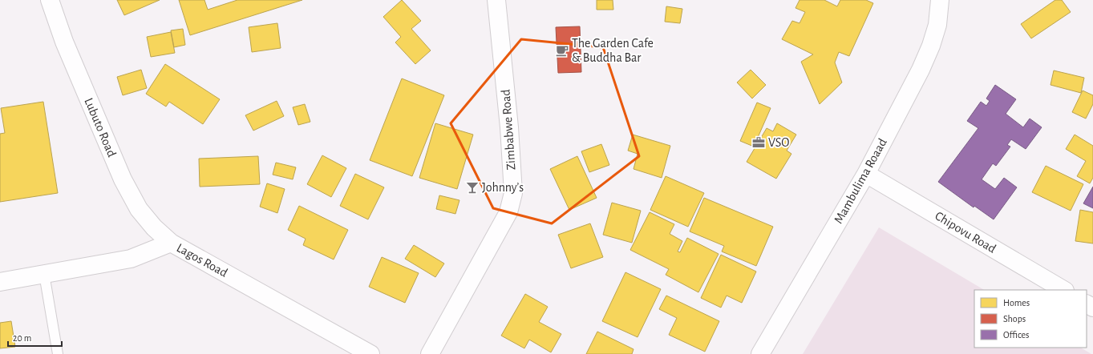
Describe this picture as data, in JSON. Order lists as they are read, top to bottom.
{
  "streets": {
    "street": [
      "Lubuto Road",
      "Zimbabwe Road",
      "Mambulima Roaad",
      "Chipovu Road",
      "Lagos Road"
    ]
  },
  "crossings": [
    ["Lubuto Road", "Lagos Road"],
    ["Mambulima Roaad", "Chipovu Road"]
  ],
  "places": {
    "cafe": ["The Garden Cafe & Buddha Bar"],
    "office": ["VSO"],
    "bar": ["Johnny’s"]
  },
  "legend": ["Homes", "Shops", "Offices"],
  "scale_bar": "20 m"
}
